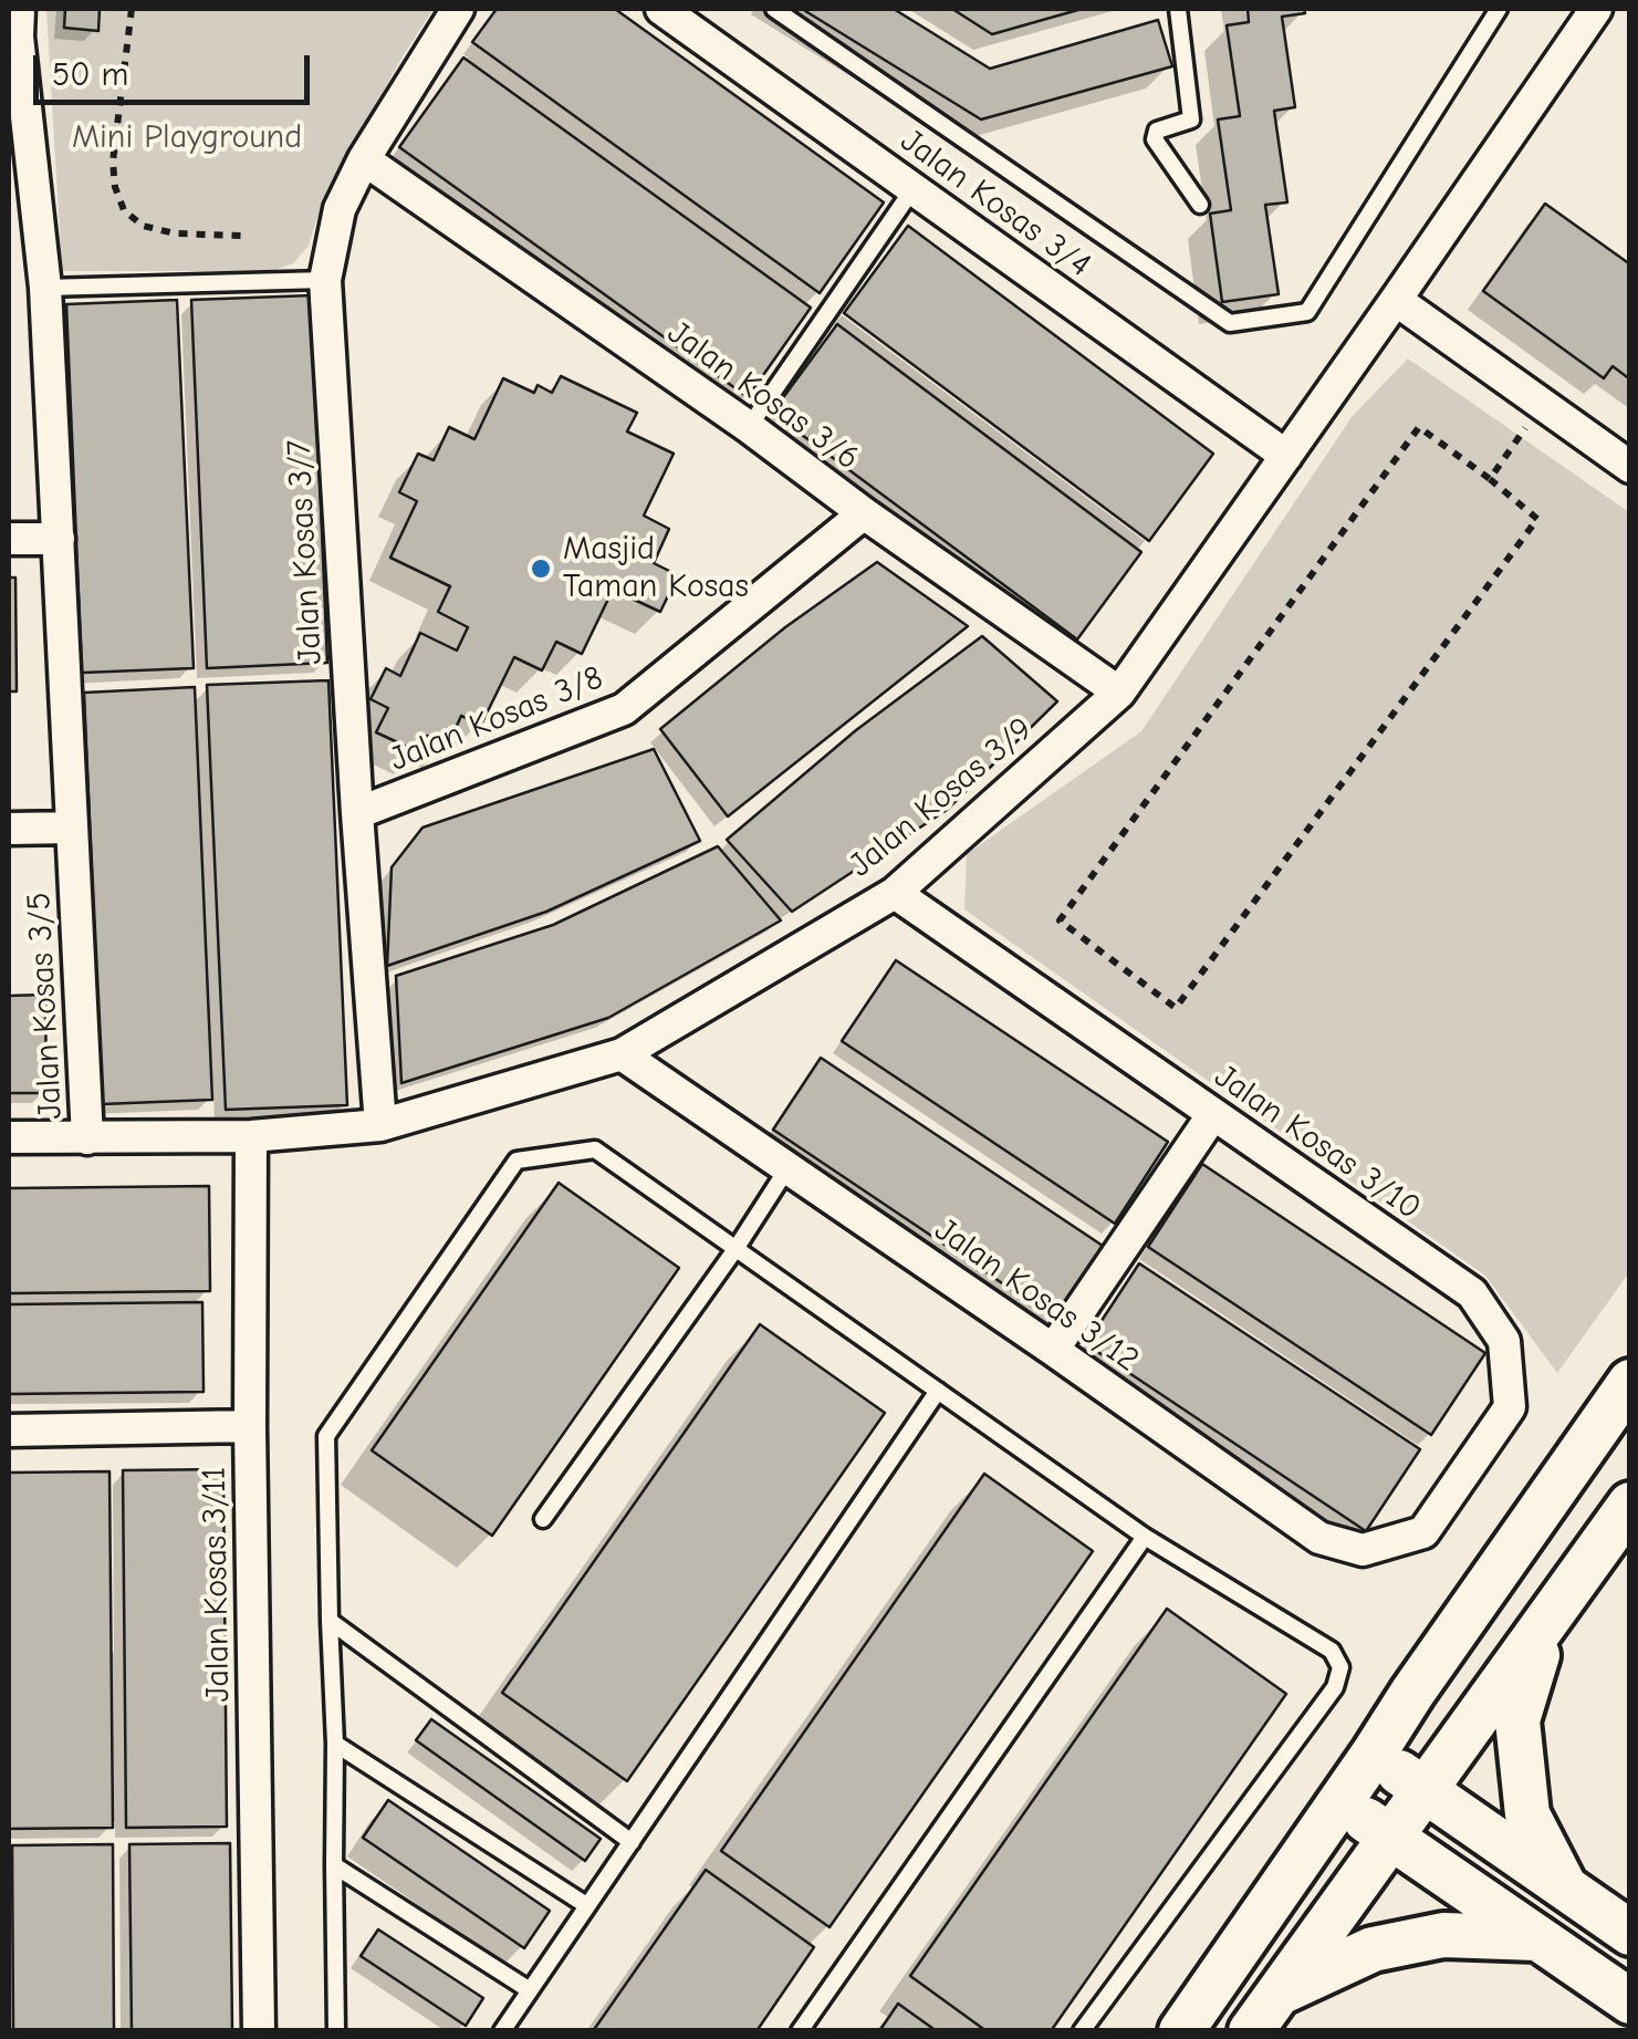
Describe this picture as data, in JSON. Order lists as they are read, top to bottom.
{
  "streets": {
    "street": [
      "Jalan Kosas 3/4",
      "Jalan Kosas 3/6",
      "Jalan Kosas 3/7",
      "Jalan Kosas 3/8",
      "Jalan Kosas 3/9",
      "Jalan Kosas 3/5",
      "Jalan Kosas 3/10",
      "Jalan Kosas 3/12",
      "Jalan Kosas 3/11"
    ]
  },
  "crossings": [
    ["Jalan Kosas 3/4", "Jalan Kosas 3/9"],
    ["Jalan Kosas 3/6", "Jalan Kosas 3/7"],
    ["Jalan Kosas 3/6", "Jalan Kosas 3/8"],
    ["Jalan Kosas 3/6", "Jalan Kosas 3/9"],
    ["Jalan Kosas 3/7", "Jalan Kosas 3/8"],
    ["Jalan Kosas 3/7", "Jalan Kosas 3/9"],
    ["Jalan Kosas 3/9", "Jalan Kosas 3/5"],
    ["Jalan Kosas 3/9", "Jalan Kosas 3/10"],
    ["Jalan Kosas 3/9", "Jalan Kosas 3/12"],
    ["Jalan Kosas 3/9", "Jalan Kosas 3/11"],
    ["Jalan Kosas 3/10", "Jalan Kosas 3/12"]
  ],
  "parks": ["Mini Playground"],
  "places": ["Masjid Taman Kosas"],
  "scale_bar": "50 m"
}
